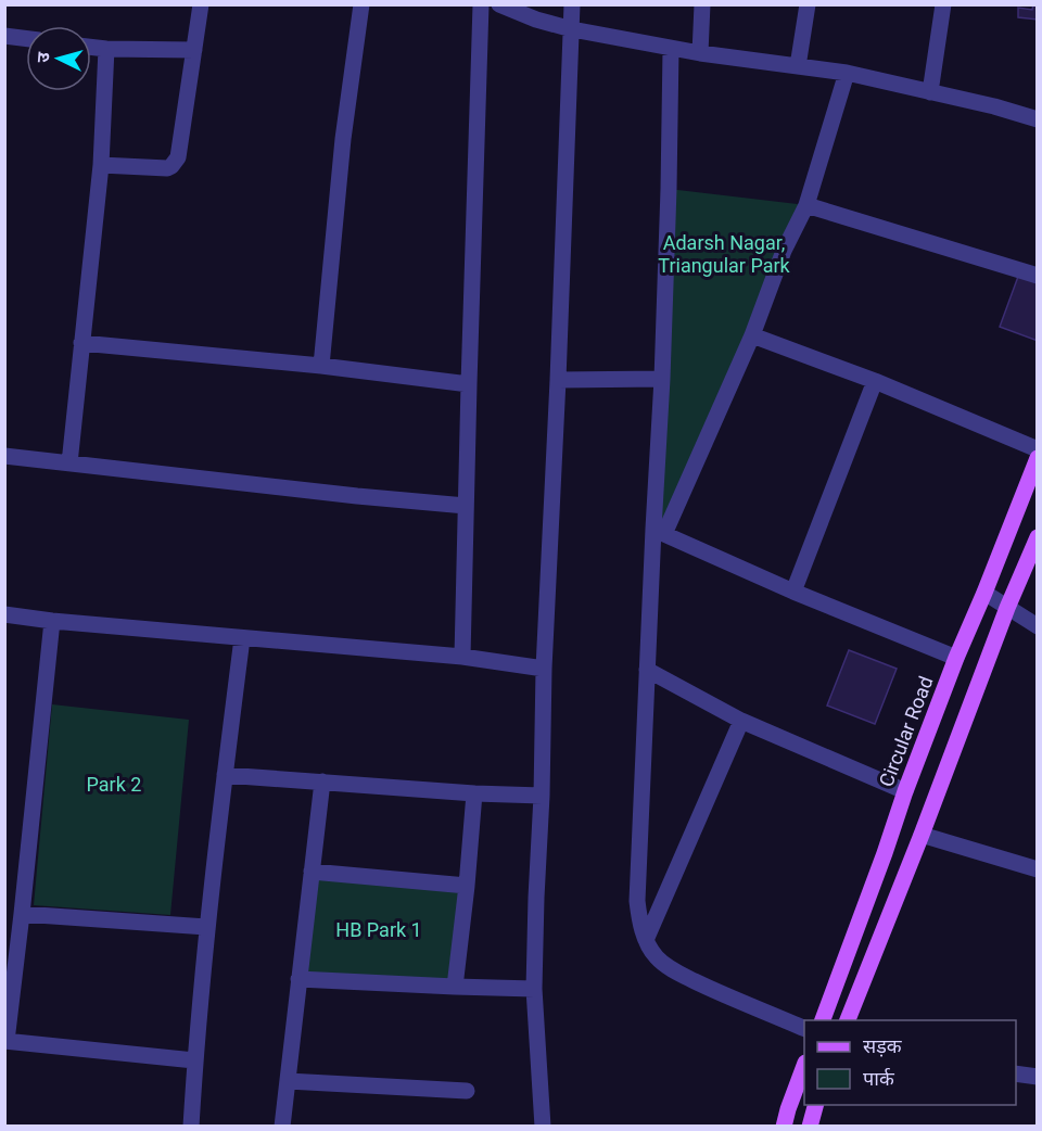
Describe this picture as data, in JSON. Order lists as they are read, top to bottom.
{
  "streets": {
    "main road": ["Circular Road"]
  },
  "parks": ["Adarsh Nagar, Triangular Park", "Park 2", "HB Park 1"],
  "legend": ["सड़क", "पार्क"],
  "north": "left"
}
